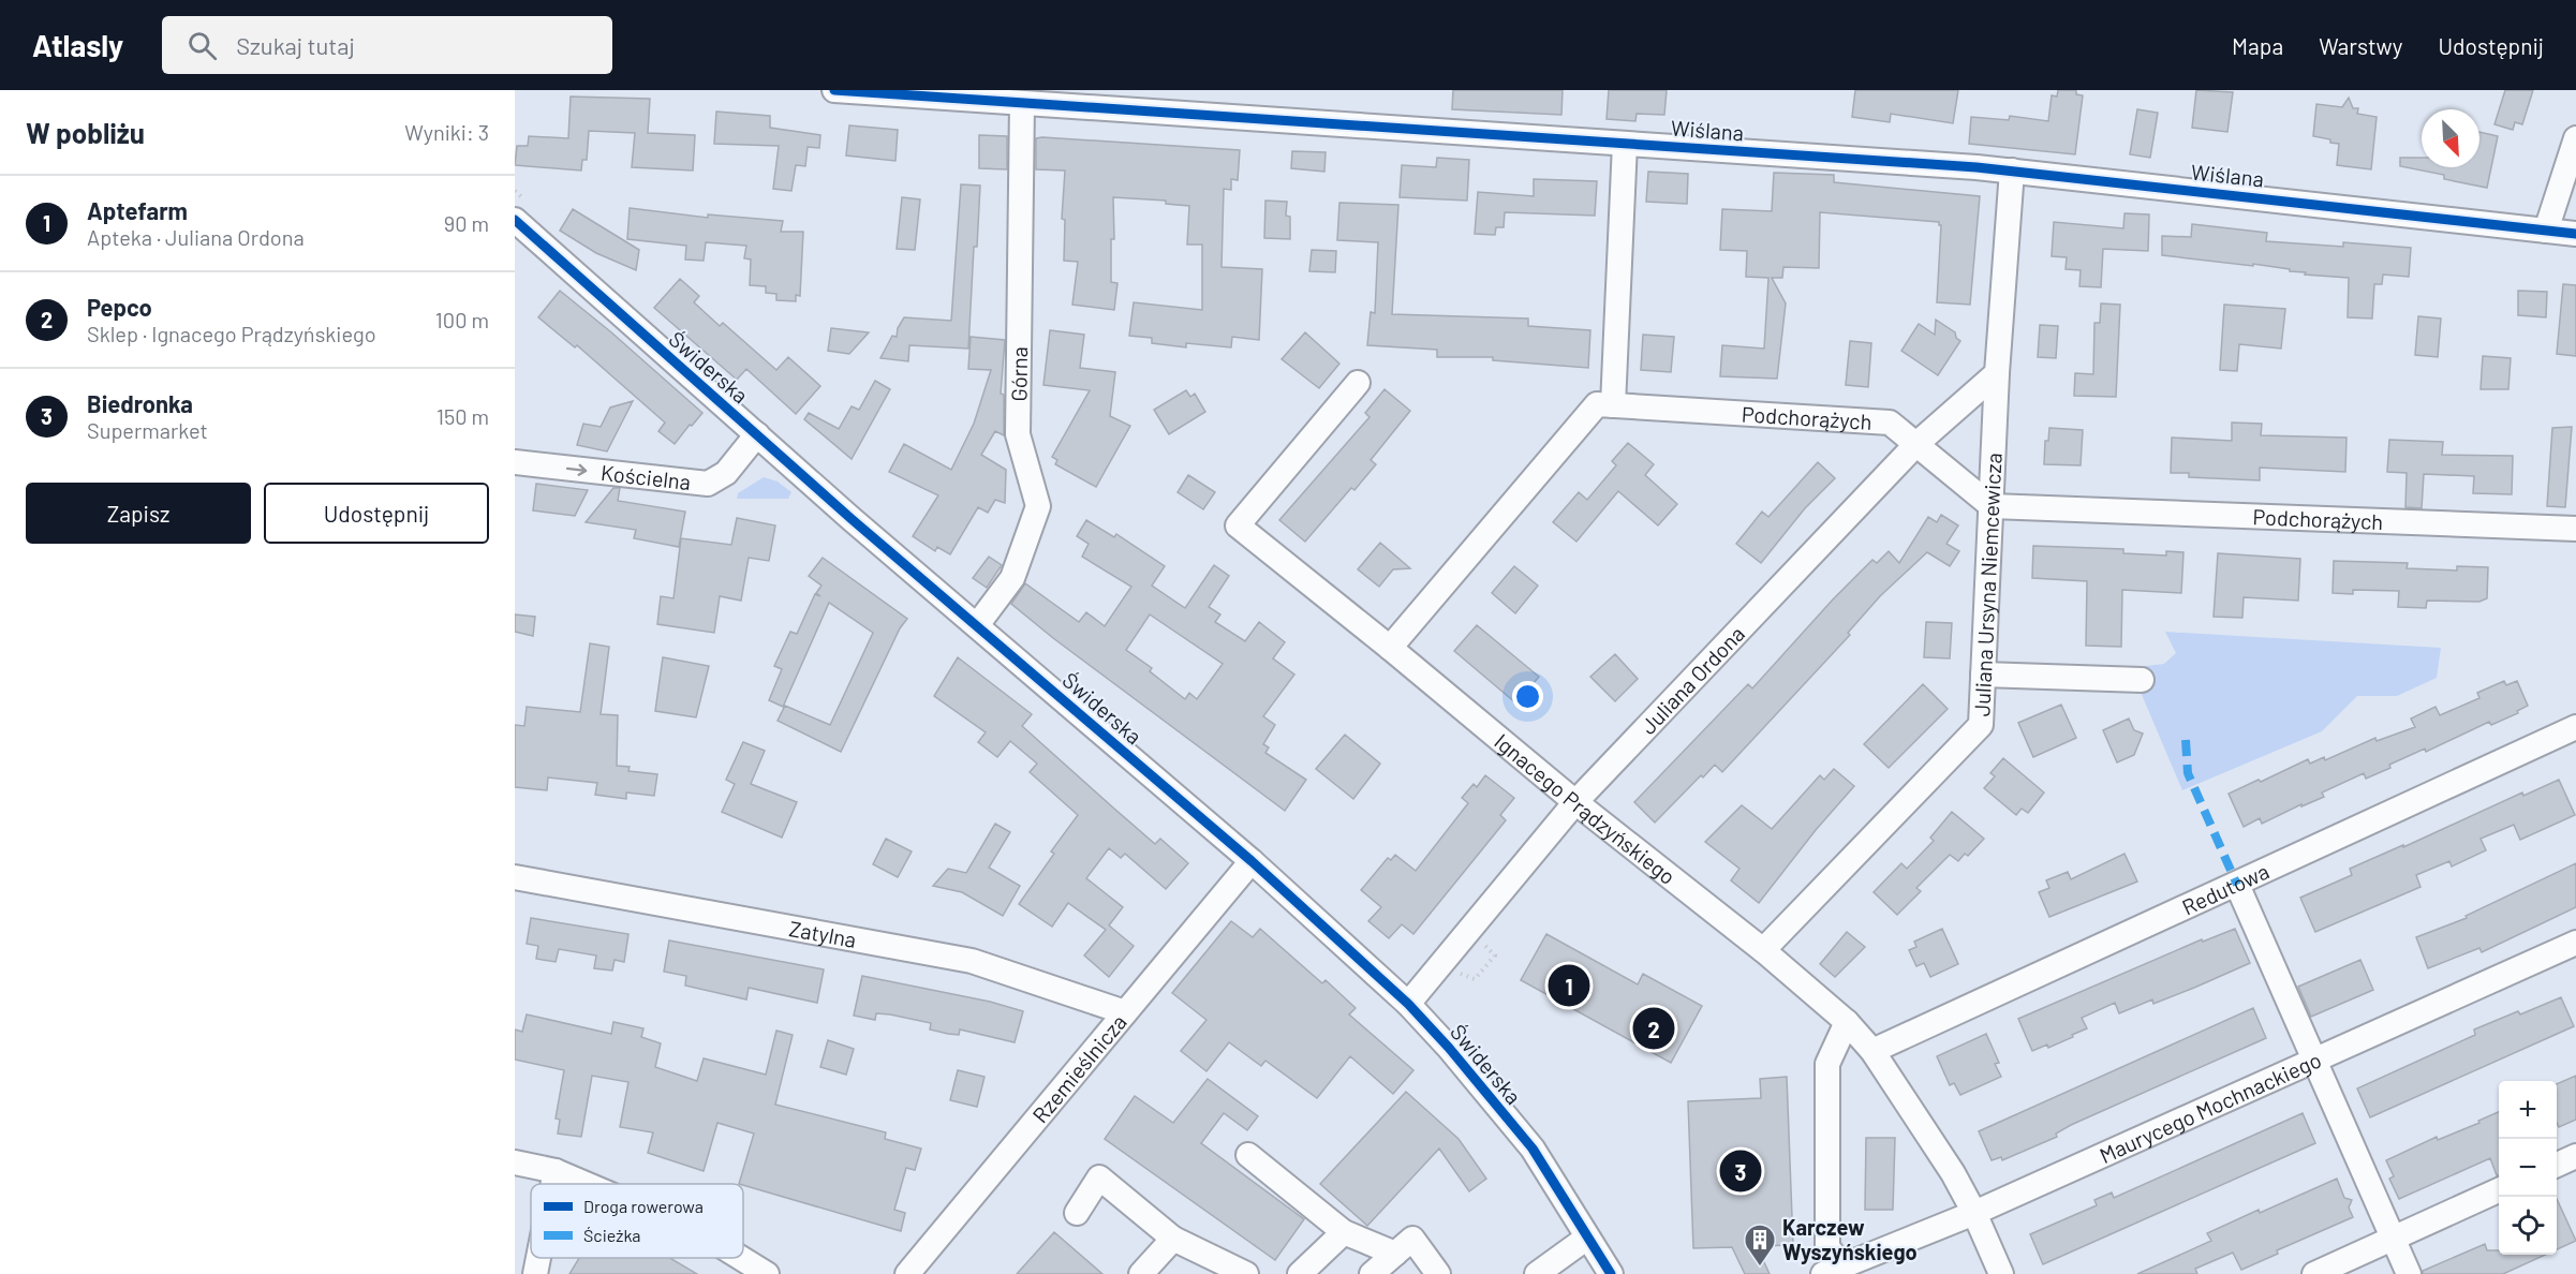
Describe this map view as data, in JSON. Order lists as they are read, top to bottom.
{
  "streets": {
    "street": [
      "Wiślana",
      "Świderska",
      "Górna",
      "Podchorążych",
      "Kościelna",
      "Juliana Ursyna Niemcewicza",
      "Juliana Ordona",
      "Ignacego Prądzyńskiego",
      "Redutowa",
      "Zatylna",
      "Rzemieślnicza",
      "Maurycego Mochnackiego"
    ]
  },
  "crossings": [
    ["Wiślana", "Górna"],
    ["Wiślana", "Juliana Ursyna Niemcewicza"],
    ["Świderska", "Górna"],
    ["Świderska", "Kościelna"],
    ["Świderska", "Juliana Ordona"],
    ["Świderska", "Rzemieślnicza"],
    ["Podchorążych", "Juliana Ursyna Niemcewicza"],
    ["Podchorążych", "Juliana Ordona"],
    ["Podchorążych", "Ignacego Prądzyńskiego"],
    ["Juliana Ursyna Niemcewicza", "Juliana Ordona"],
    ["Juliana Ursyna Niemcewicza", "Ignacego Prądzyńskiego"],
    ["Juliana Ordona", "Ignacego Prądzyńskiego"],
    ["Ignacego Prądzyńskiego", "Redutowa"],
    ["Ignacego Prądzyńskiego", "Maurycego Mochnackiego"],
    ["Zatylna", "Rzemieślnicza"]
  ],
  "one_way": ["Kościelna"],
  "places": {
    "building": ["Karczew Wyszyńskiego"]
  },
  "legend": ["Droga rowerowa", "Ścieżka"],
  "north": "bottom right",
  "page": {
    "header": "Atlasly",
    "search": "Szukaj tutaj",
    "nav": ["Mapa", "Warstwy", "Udostępnij"],
    "heading": ["W pobliżu", "Wyniki: 3"],
    "list": [
      {
        "mark": "1",
        "name": "Aptefarm",
        "note": "Apteka · Juliana Ordona",
        "value": "90 m"
      },
      {
        "mark": "2",
        "name": "Pepco",
        "note": "Sklep · Ignacego Prądzyńskiego",
        "value": "100 m"
      },
      {
        "mark": "3",
        "name": "Biedronka",
        "note": "Supermarket",
        "value": "150 m"
      }
    ],
    "buttons": ["Zapisz", "Udostępnij"],
    "pins": ["1", "2", "3"],
    "map_buttons": ["+", "−"]
  }
}
